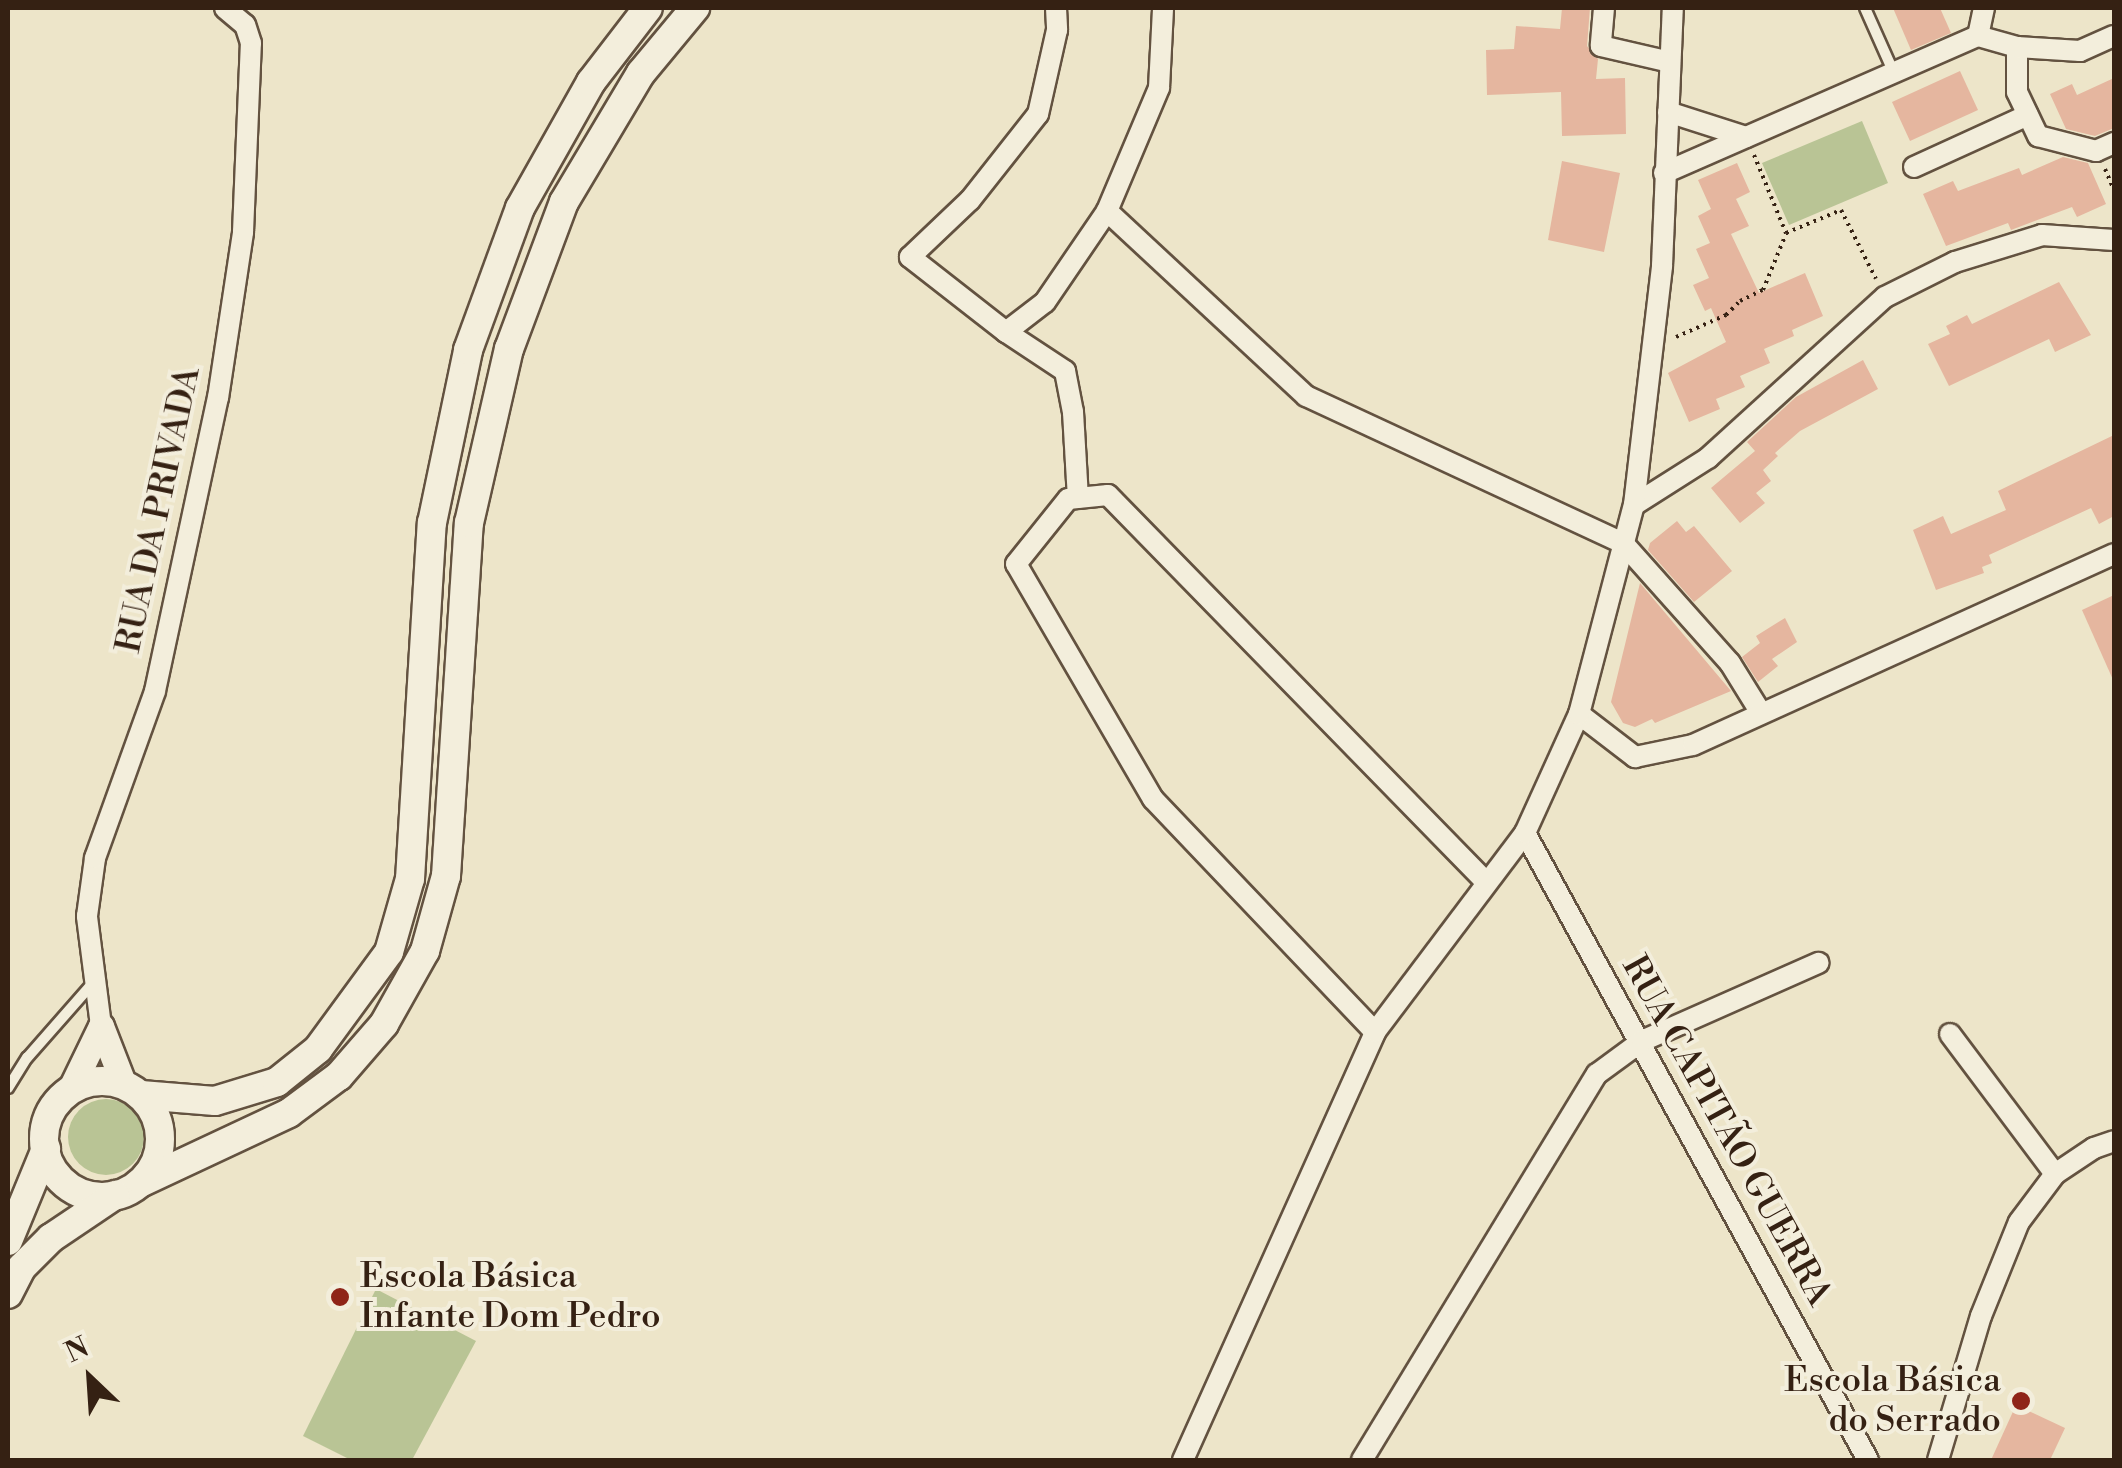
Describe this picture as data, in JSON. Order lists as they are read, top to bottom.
{
  "streets": {
    "street": ["RUA DA PRIVADA", "RUA CAPITÃO GUERRA"]
  },
  "places": ["Escola Básica Infante Dom Pedro", "Escola Básica do Serrado"],
  "north": "top left"
}
